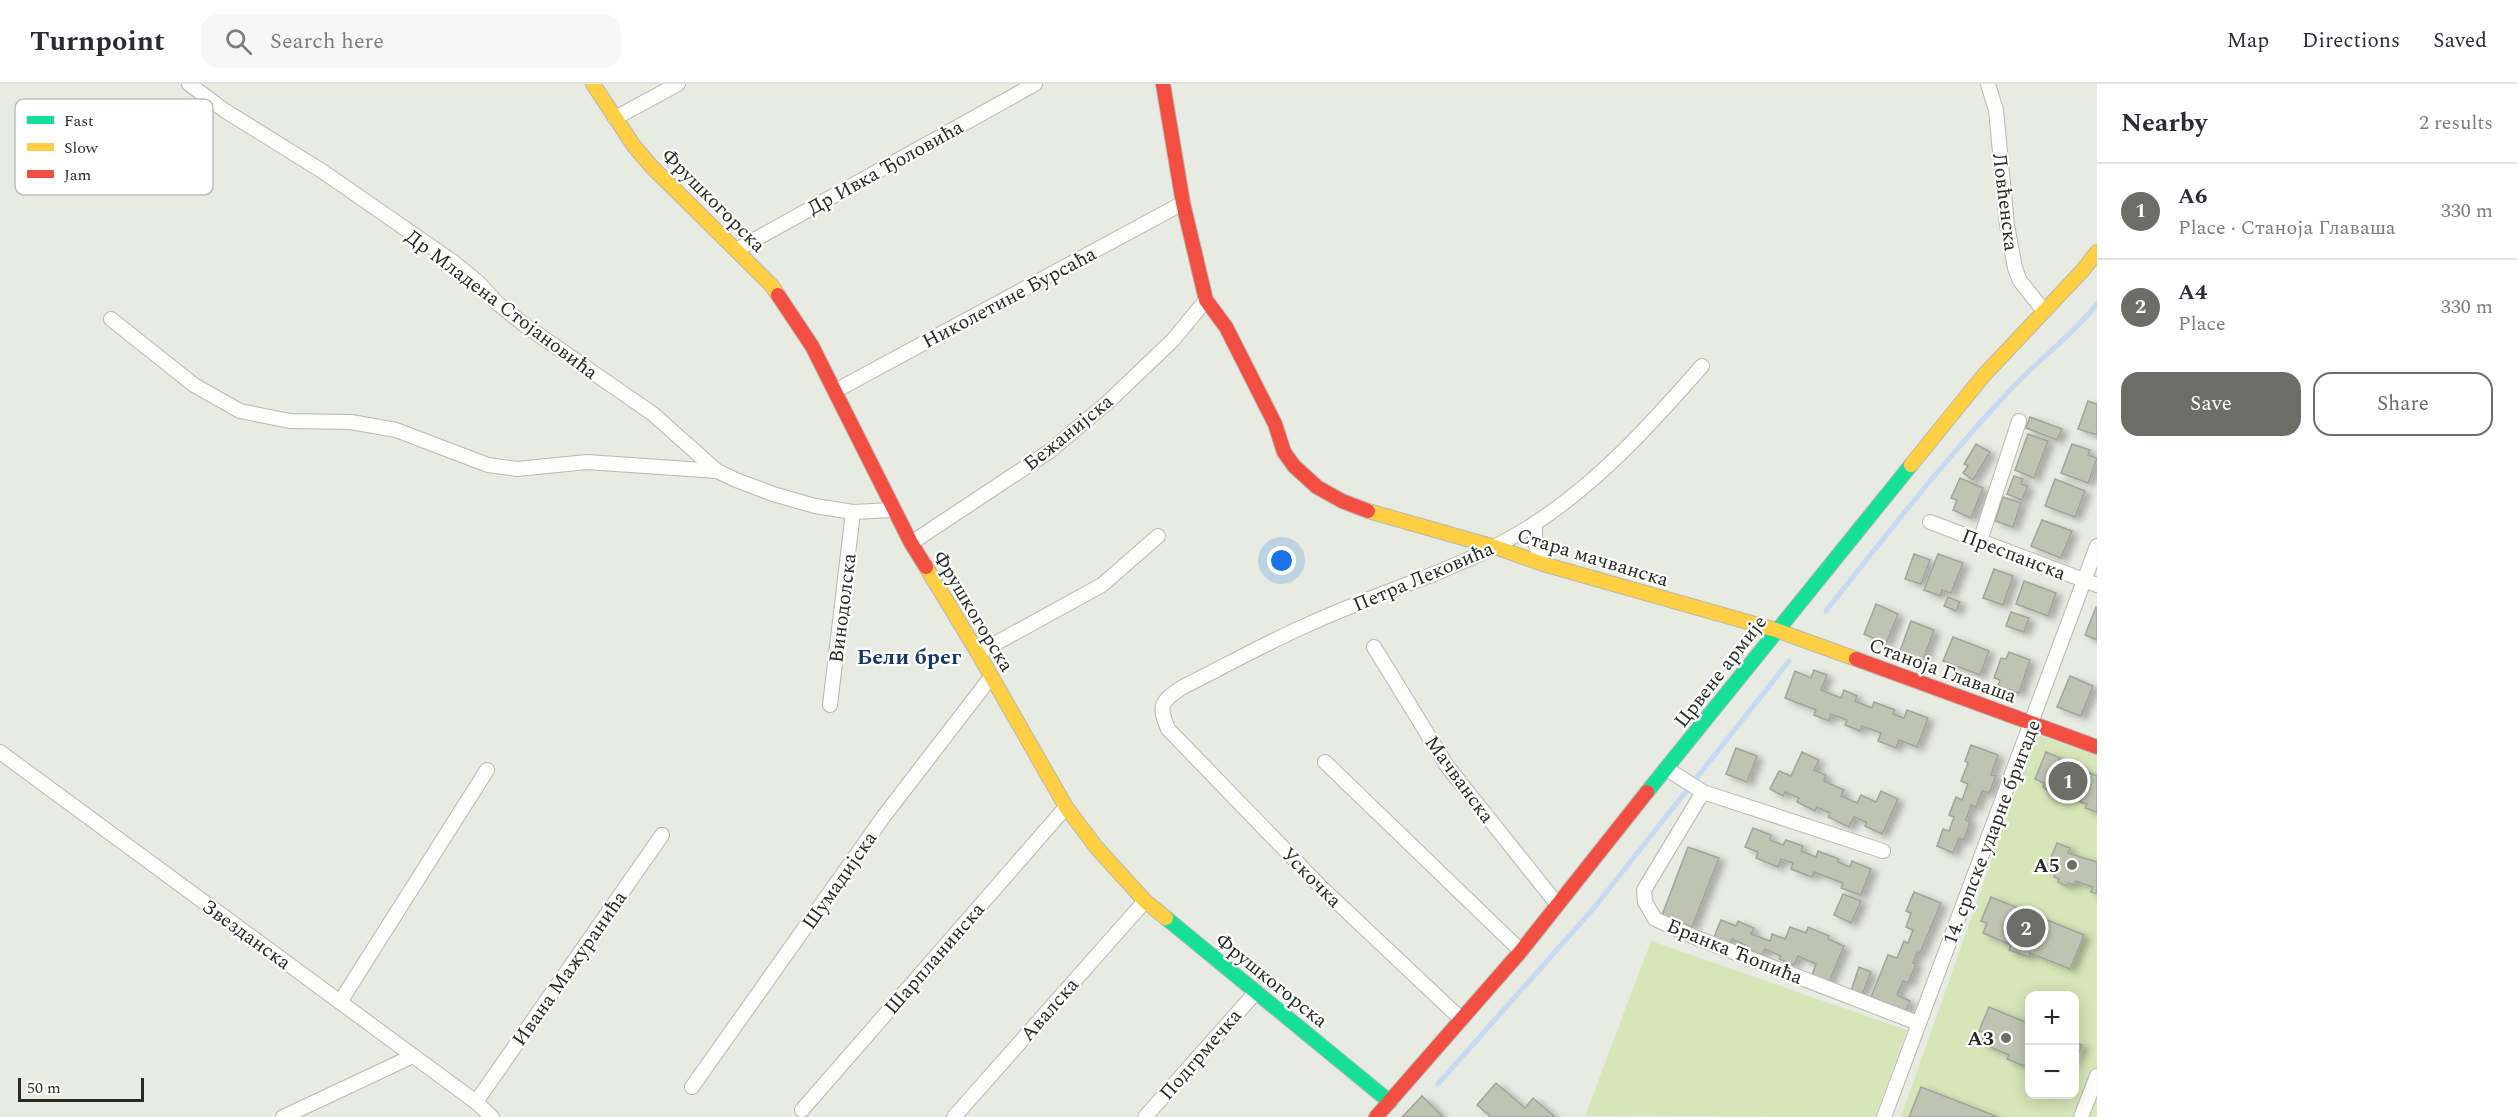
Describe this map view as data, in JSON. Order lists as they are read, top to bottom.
{
  "streets": {
    "street": [
      "Др Ивка Ђоловића",
      "Фрушкогорска",
      "Ловћенска",
      "Николетине Бурсаћа",
      "Др Младена Стојановића",
      "Бежанијска",
      "Преспанска",
      "Стара мачванска",
      "Петра Лековића",
      "Винодолска",
      "Станоја Главаша",
      "Црвене армије",
      "Мачванска",
      "14. српске ударне бригаде",
      "Ускочка",
      "Шумадијска",
      "Звезданска",
      "Бранка Ћопића",
      "Шарпланинска",
      "Ивана Мажуранића",
      "Авалска",
      "Подгрмечка"
    ]
  },
  "crossings": [
    ["Др Ивка Ђоловића", "Фрушкогорска"],
    ["Фрушкогорска", "Николетине Бурсаћа"],
    ["Фрушкогорска", "Др Младена Стојановића"],
    ["Фрушкогорска", "Бежанијска"],
    ["Фрушкогорска", "Црвене армије"],
    ["Фрушкогорска", "Шумадијска"],
    ["Фрушкогорска", "Шарпланинска"],
    ["Фрушкогорска", "Авалска"],
    ["Фрушкогорска", "Подгрмечка"],
    ["Ловћенска", "Црвене армије"],
    ["Др Младена Стојановића", "Винодолска"],
    ["Бежанијска", "Стара мачванска"],
    ["Преспанска", "14. српске ударне бригаде"],
    ["Стара мачванска", "Петра Лековића"],
    ["Стара мачванска", "Станоја Главаша"],
    ["Стара мачванска", "Црвене армије"],
    ["Петра Лековића", "Ускочка"],
    ["Станоја Главаша", "Црвене армије"],
    ["Станоја Главаша", "14. српске ударне бригаде"],
    ["Црвене армије", "Мачванска"],
    ["Црвене армије", "Ускочка"],
    ["14. српске ударне бригаде", "Бранка Ћопића"],
    ["Звезданска", "Ивана Мажуранића"]
  ],
  "districts": ["Бели брег"],
  "places": ["A5", "A3"],
  "legend": ["Fast", "Slow", "Jam"],
  "scale_bar": "50 m",
  "page": {
    "header": "Turnpoint",
    "search": "Search here",
    "nav": ["Map", "Directions", "Saved"],
    "heading": ["Nearby", "2 results"],
    "list": [
      {
        "mark": "1",
        "name": "A6",
        "note": "Place · Станоја Главаша",
        "value": "330 m"
      },
      {
        "mark": "2",
        "name": "A4",
        "note": "Place",
        "value": "330 m"
      }
    ],
    "buttons": ["Save", "Share"],
    "pins": ["1", "2"],
    "map_buttons": ["+", "−"],
    "scale": "50 m"
  }
}
